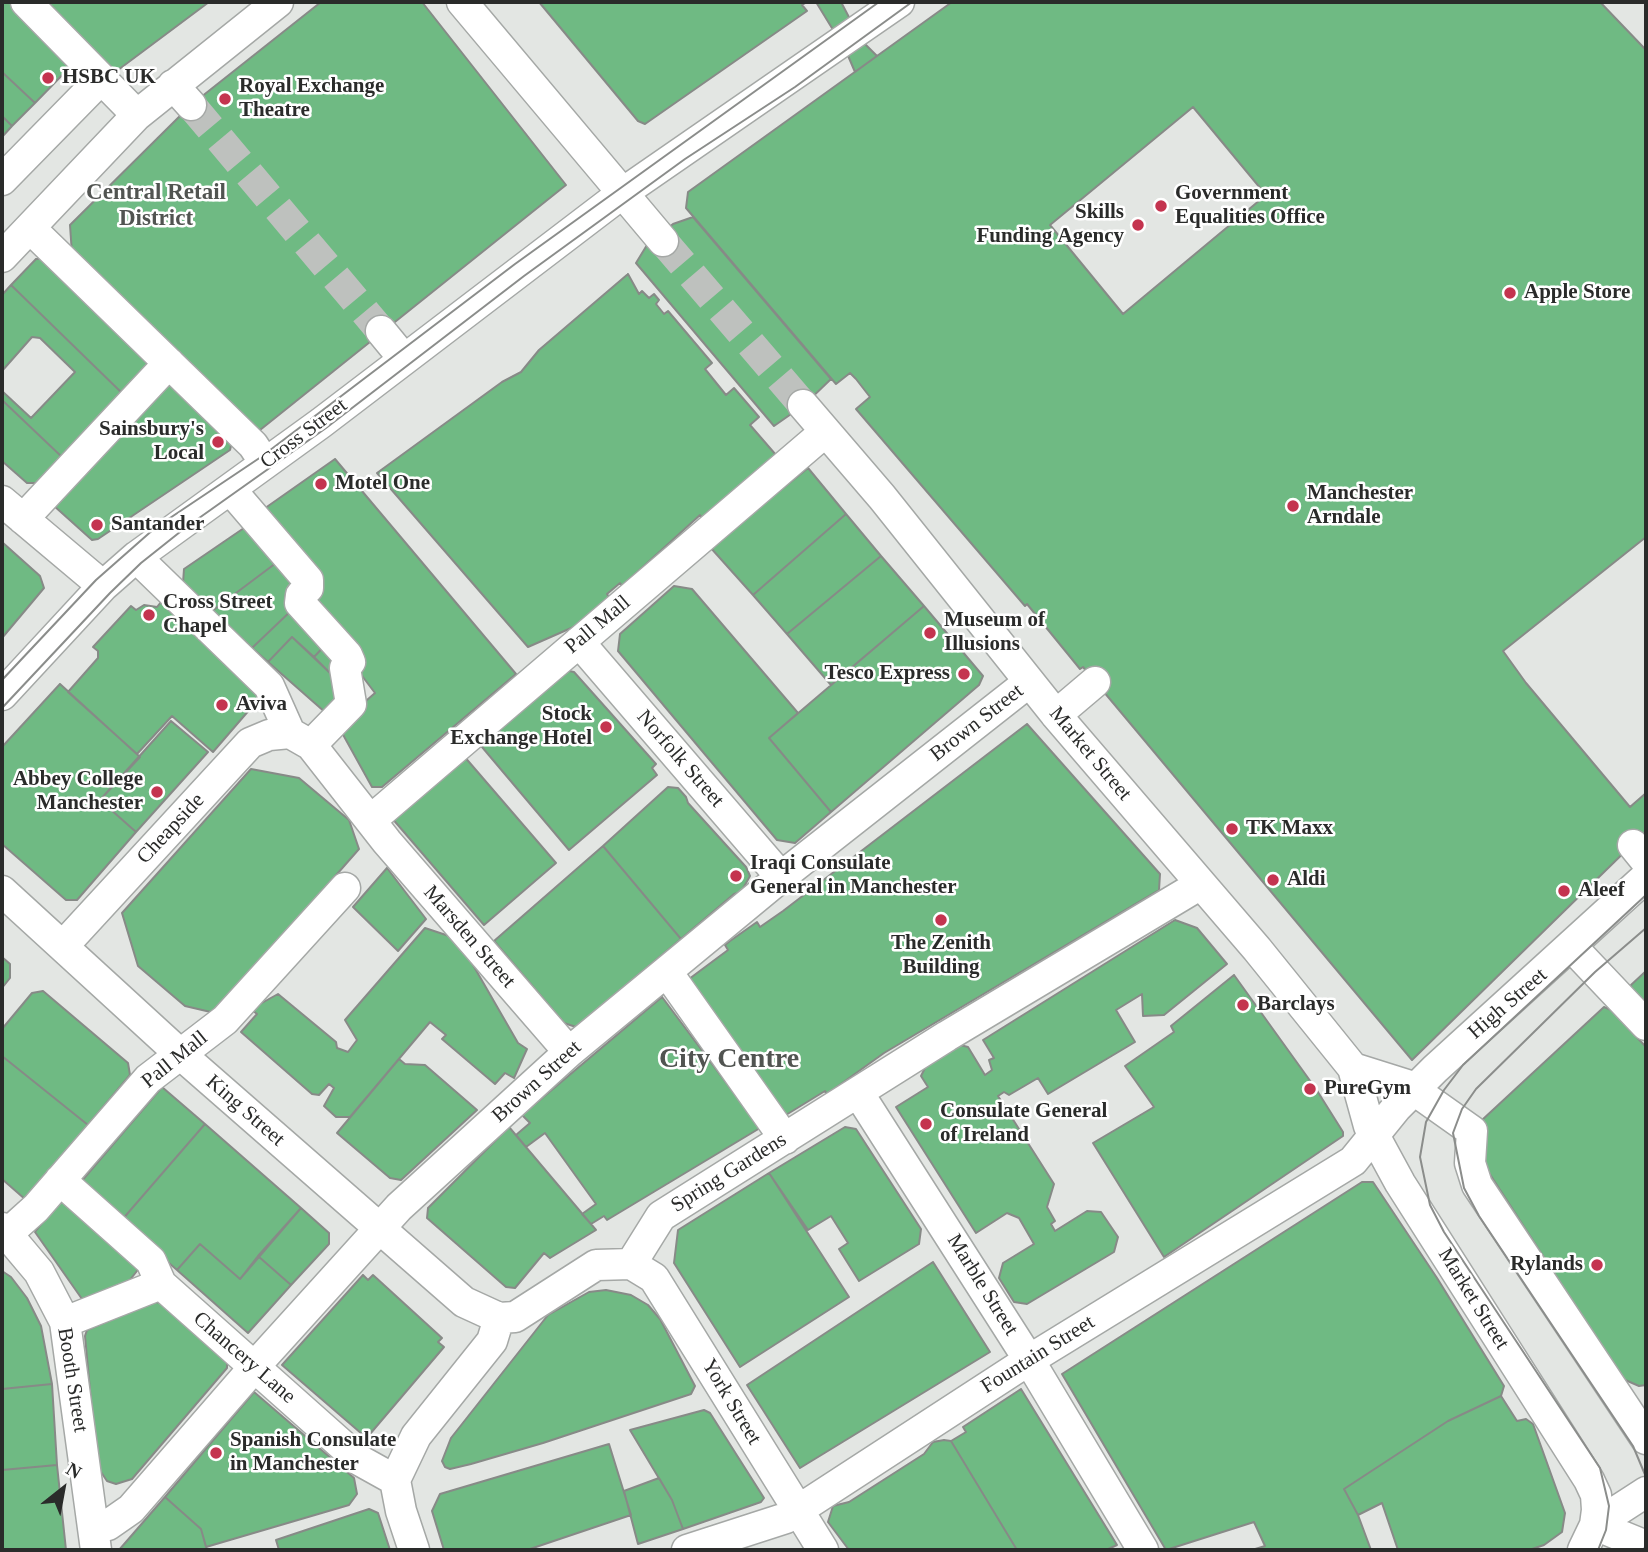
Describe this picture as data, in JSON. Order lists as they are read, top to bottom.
{
  "streets": {
    "street": [
      "Cross Street",
      "Pall Mall",
      "Brown Street",
      "Market Street",
      "Norfolk Street",
      "Cheapside",
      "Marsden Street",
      "High Street",
      "King Street",
      "Spring Gardens",
      "Marble Street",
      "Fountain Street",
      "Chancery Lane",
      "Booth Street",
      "York Street"
    ]
  },
  "crossings": [
    ["Cross Street", "Marsden Street"],
    ["Pall Mall", "Market Street"],
    ["Pall Mall", "Norfolk Street"],
    ["Pall Mall", "Marsden Street"],
    ["Pall Mall", "King Street"],
    ["Pall Mall", "Chancery Lane"],
    ["Pall Mall", "Booth Street"],
    ["Brown Street", "Market Street"],
    ["Brown Street", "Norfolk Street"],
    ["Brown Street", "Marsden Street"],
    ["Brown Street", "King Street"],
    ["Brown Street", "Chancery Lane"],
    ["Brown Street", "Booth Street"],
    ["Market Street", "High Street"],
    ["Market Street", "Spring Gardens"],
    ["Market Street", "Fountain Street"],
    ["Cheapside", "Marsden Street"],
    ["Cheapside", "King Street"],
    ["High Street", "Fountain Street"],
    ["Spring Gardens", "Marble Street"],
    ["Spring Gardens", "York Street"],
    ["Marble Street", "Fountain Street"],
    ["Fountain Street", "York Street"]
  ],
  "districts": ["Central Retail District", "City Centre"],
  "places": [
    "HSBC UK",
    "Royal Exchange Theatre",
    "Government Equalities Office",
    "Skills Funding Agency",
    "Apple Store",
    "Sainsbury's Local",
    "Motel One",
    "Manchester Arndale",
    "Santander",
    "Cross Street Chapel",
    "Museum of Illusions",
    "Tesco Express",
    "Aviva",
    "Stock Exchange Hotel",
    "Abbey College Manchester",
    "TK Maxx",
    "Iraqi Consulate General in Manchester",
    "Aldi",
    "Aleef",
    "The Zenith Building",
    "Barclays",
    "PureGym",
    "Consulate General of Ireland",
    "Rylands",
    "Spanish Consulate in Manchester"
  ],
  "north": "top right"
}
